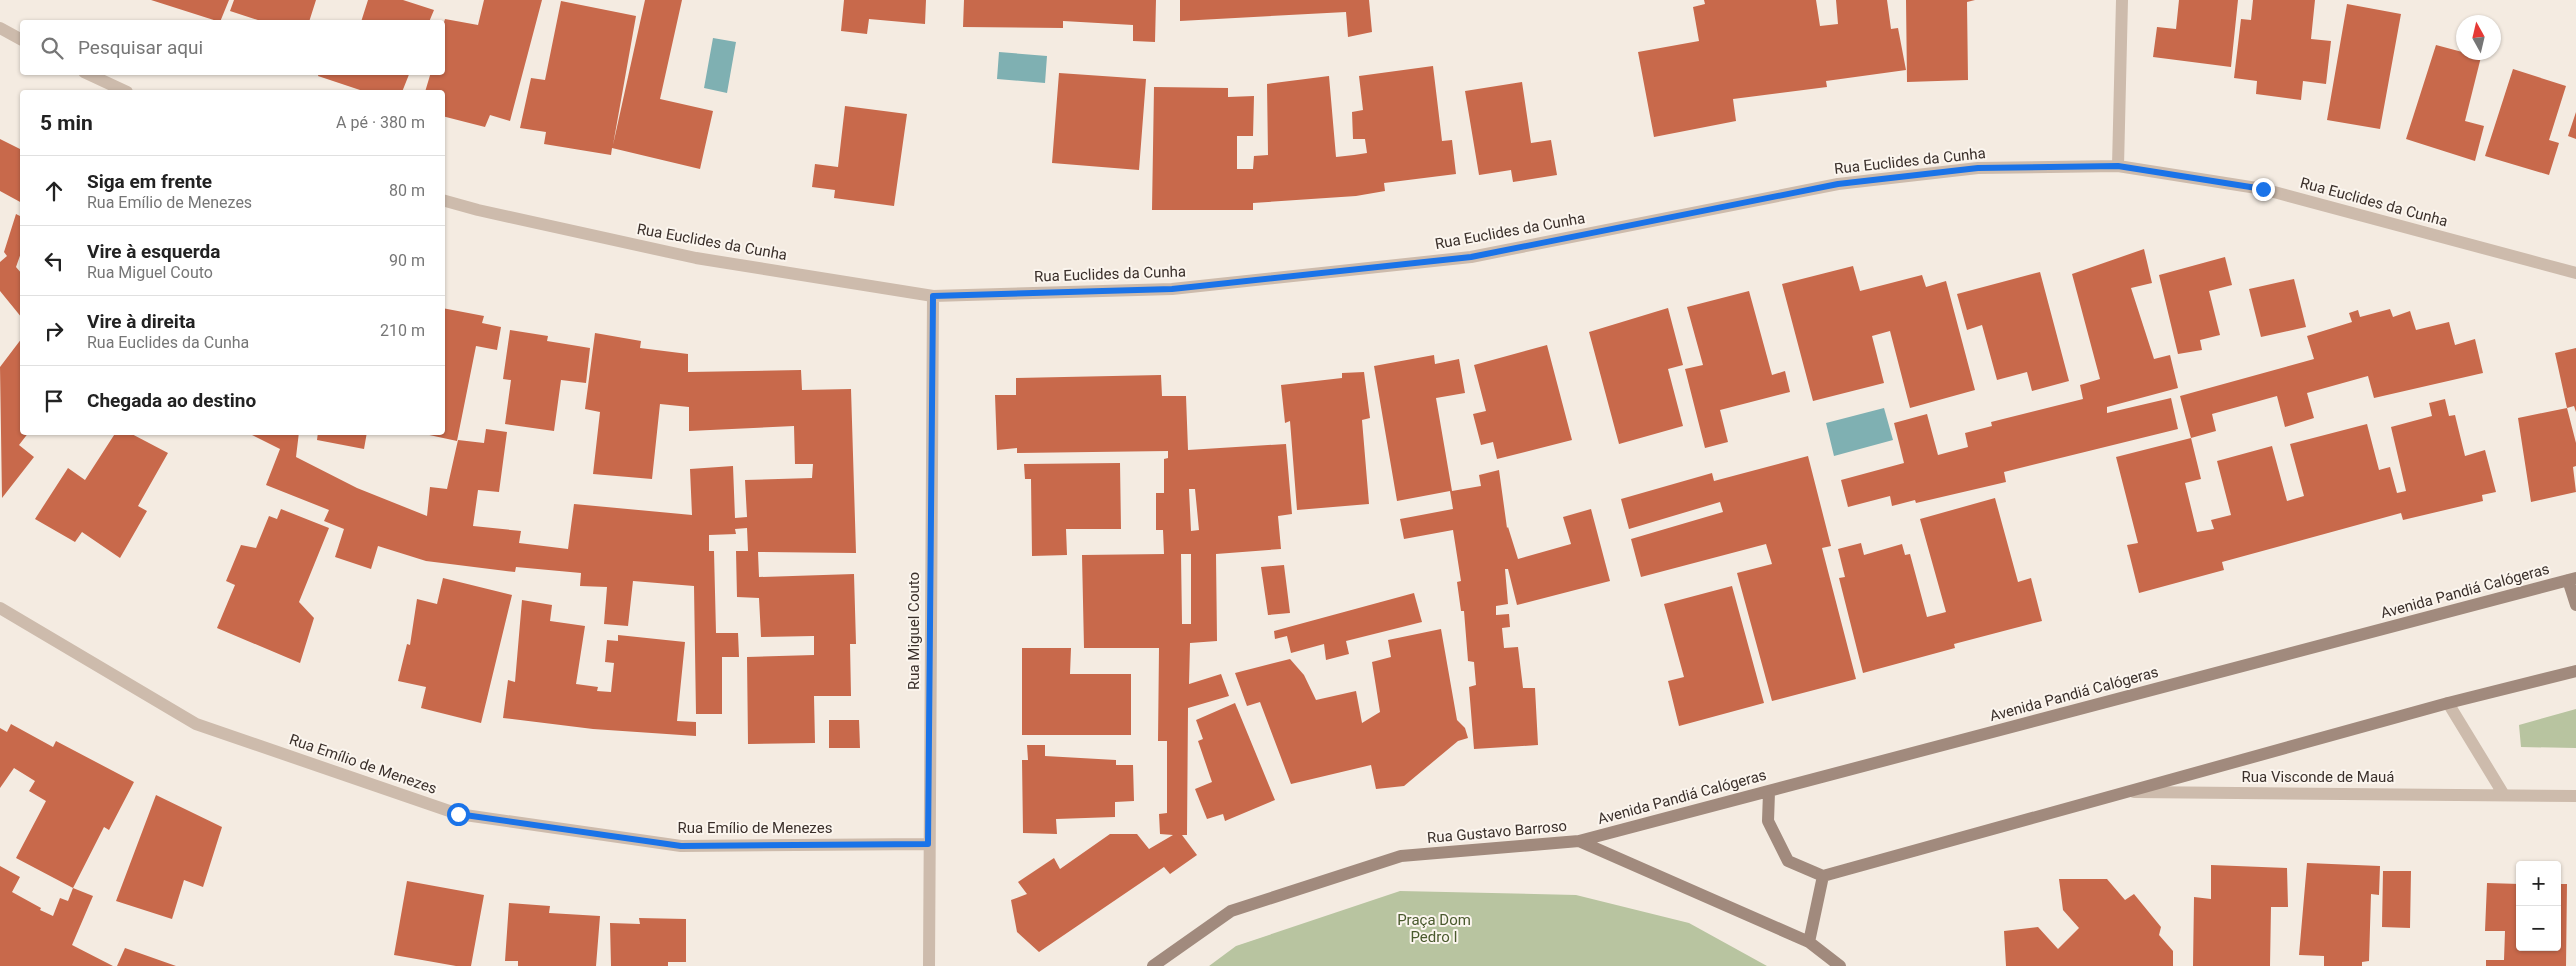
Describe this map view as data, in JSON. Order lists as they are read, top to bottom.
{
  "streets": {
    "street": [
      "Rua Euclides da Cunha",
      "Avenida Pandiá Calógeras",
      "Rua Miguel Couto",
      "Rua Emílio de Menezes",
      "Rua Visconde de Mauá",
      "Rua Gustavo Barroso"
    ]
  },
  "crossings": [
    ["Rua Euclides da Cunha", "Rua Miguel Couto"],
    ["Avenida Pandiá Calógeras", "Rua Gustavo Barroso"],
    ["Rua Miguel Couto", "Rua Emílio de Menezes"]
  ],
  "parks": ["Praça Dom Pedro I"],
  "north": "top",
  "page": {
    "search": "Pesquisar aqui",
    "heading": ["5 min", "A pé · 380 m"],
    "list": [
      ["Siga em frente", "Rua Emílio de Menezes", "80 m"],
      ["Vire à esquerda", "Rua Miguel Couto", "90 m"],
      ["Vire à direita", "Rua Euclides da Cunha", "210 m"],
      "Chegada ao destino"
    ],
    "map_buttons": ["+", "−"]
  }
}
